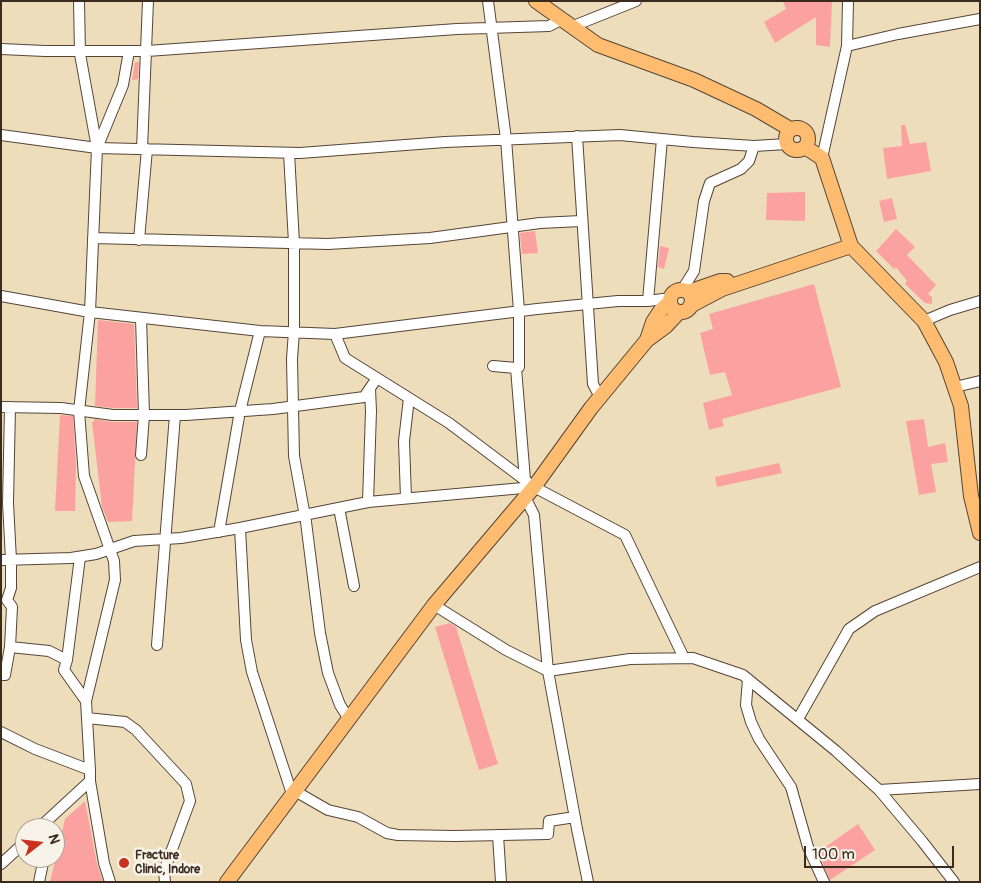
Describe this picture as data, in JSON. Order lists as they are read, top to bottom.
{
  "places": ["Fracture Clinic, Indore"],
  "scale_bar": "100 m",
  "north": "right"
}
